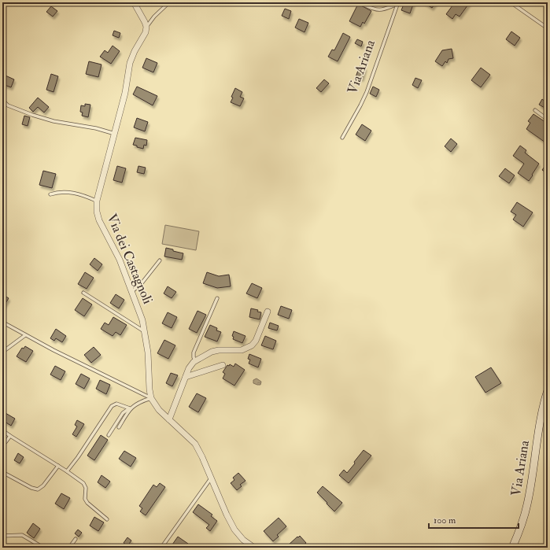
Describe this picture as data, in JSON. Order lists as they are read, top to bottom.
{
  "streets": {
    "main road": ["Via Ariana"],
    "street": ["Via dei Castagnoli"]
  },
  "scale_bar": "100 m"
}
